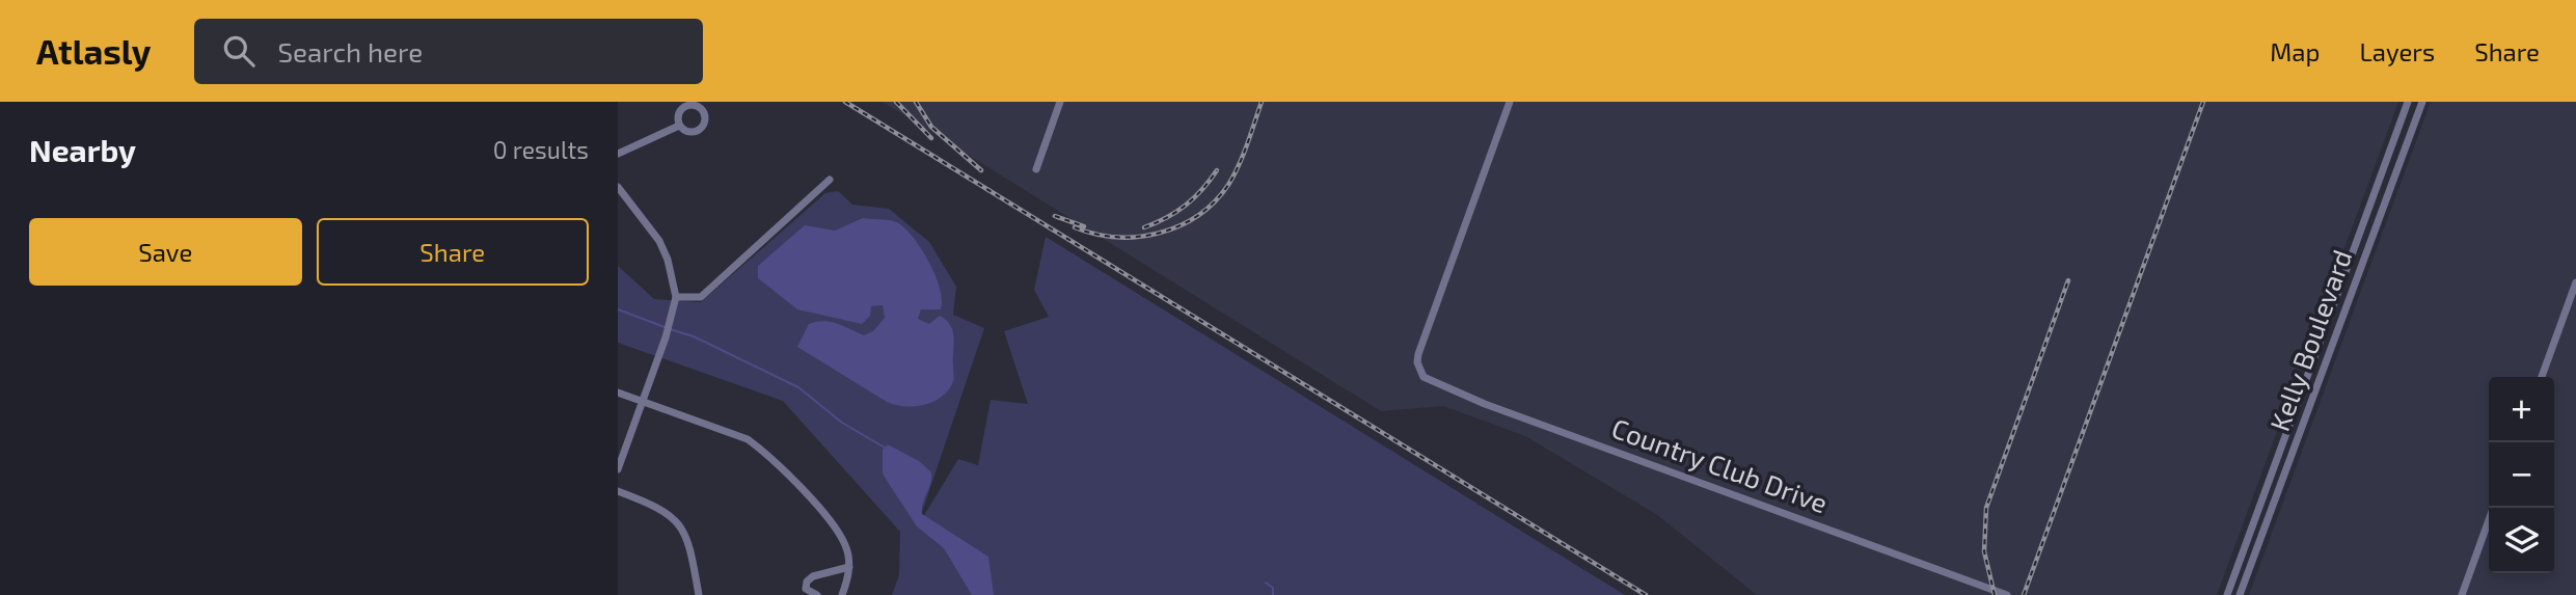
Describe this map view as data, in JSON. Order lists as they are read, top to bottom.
{
  "streets": {
    "street": ["Kelly Boulevard", "Country Club Drive"]
  },
  "page": {
    "header": "Atlasly",
    "search": "Search here",
    "nav": ["Map", "Layers", "Share"],
    "heading": ["Nearby", "0 results"],
    "buttons": ["Save", "Share"],
    "map_buttons": ["+", "−"]
  }
}
